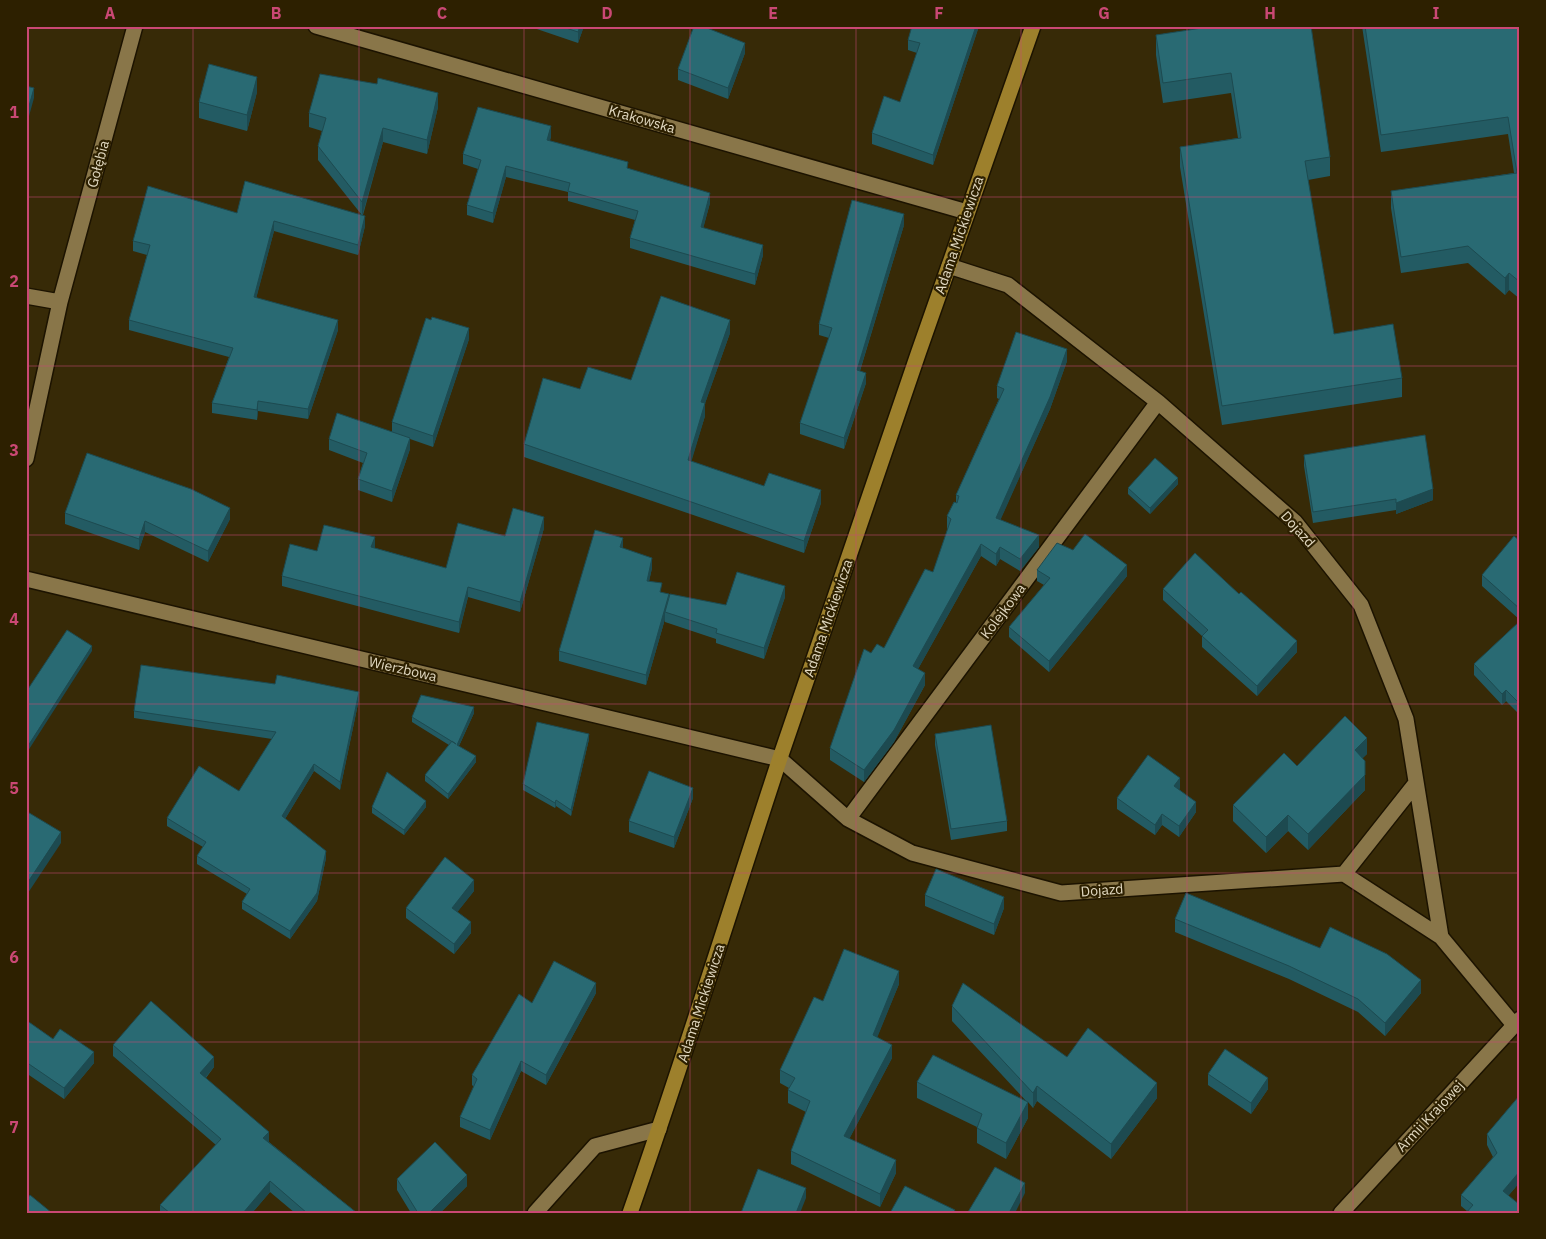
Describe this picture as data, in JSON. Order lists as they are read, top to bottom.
{
  "streets": {
    "main road": ["Adama Mickiewicza"],
    "street": [
      "Krakowska",
      "Gołębia",
      "Dojazd",
      "Kolejkowa",
      "Wierzbowa",
      "Armii Krajowej"
    ]
  },
  "crossings": [
    ["Krakowska", "Adama Mickiewicza"],
    ["Adama Mickiewicza", "Dojazd"],
    ["Adama Mickiewicza", "Wierzbowa"],
    ["Dojazd", "Kolejkowa"],
    ["Dojazd", "Wierzbowa"],
    ["Dojazd", "Armii Krajowej"]
  ],
  "grid": {
    "columns": [
      "A",
      "B",
      "C",
      "D",
      "E",
      "F",
      "G",
      "H",
      "I"
    ],
    "rows": [
      "1",
      "2",
      "3",
      "4",
      "5",
      "6",
      "7"
    ]
  }
}
